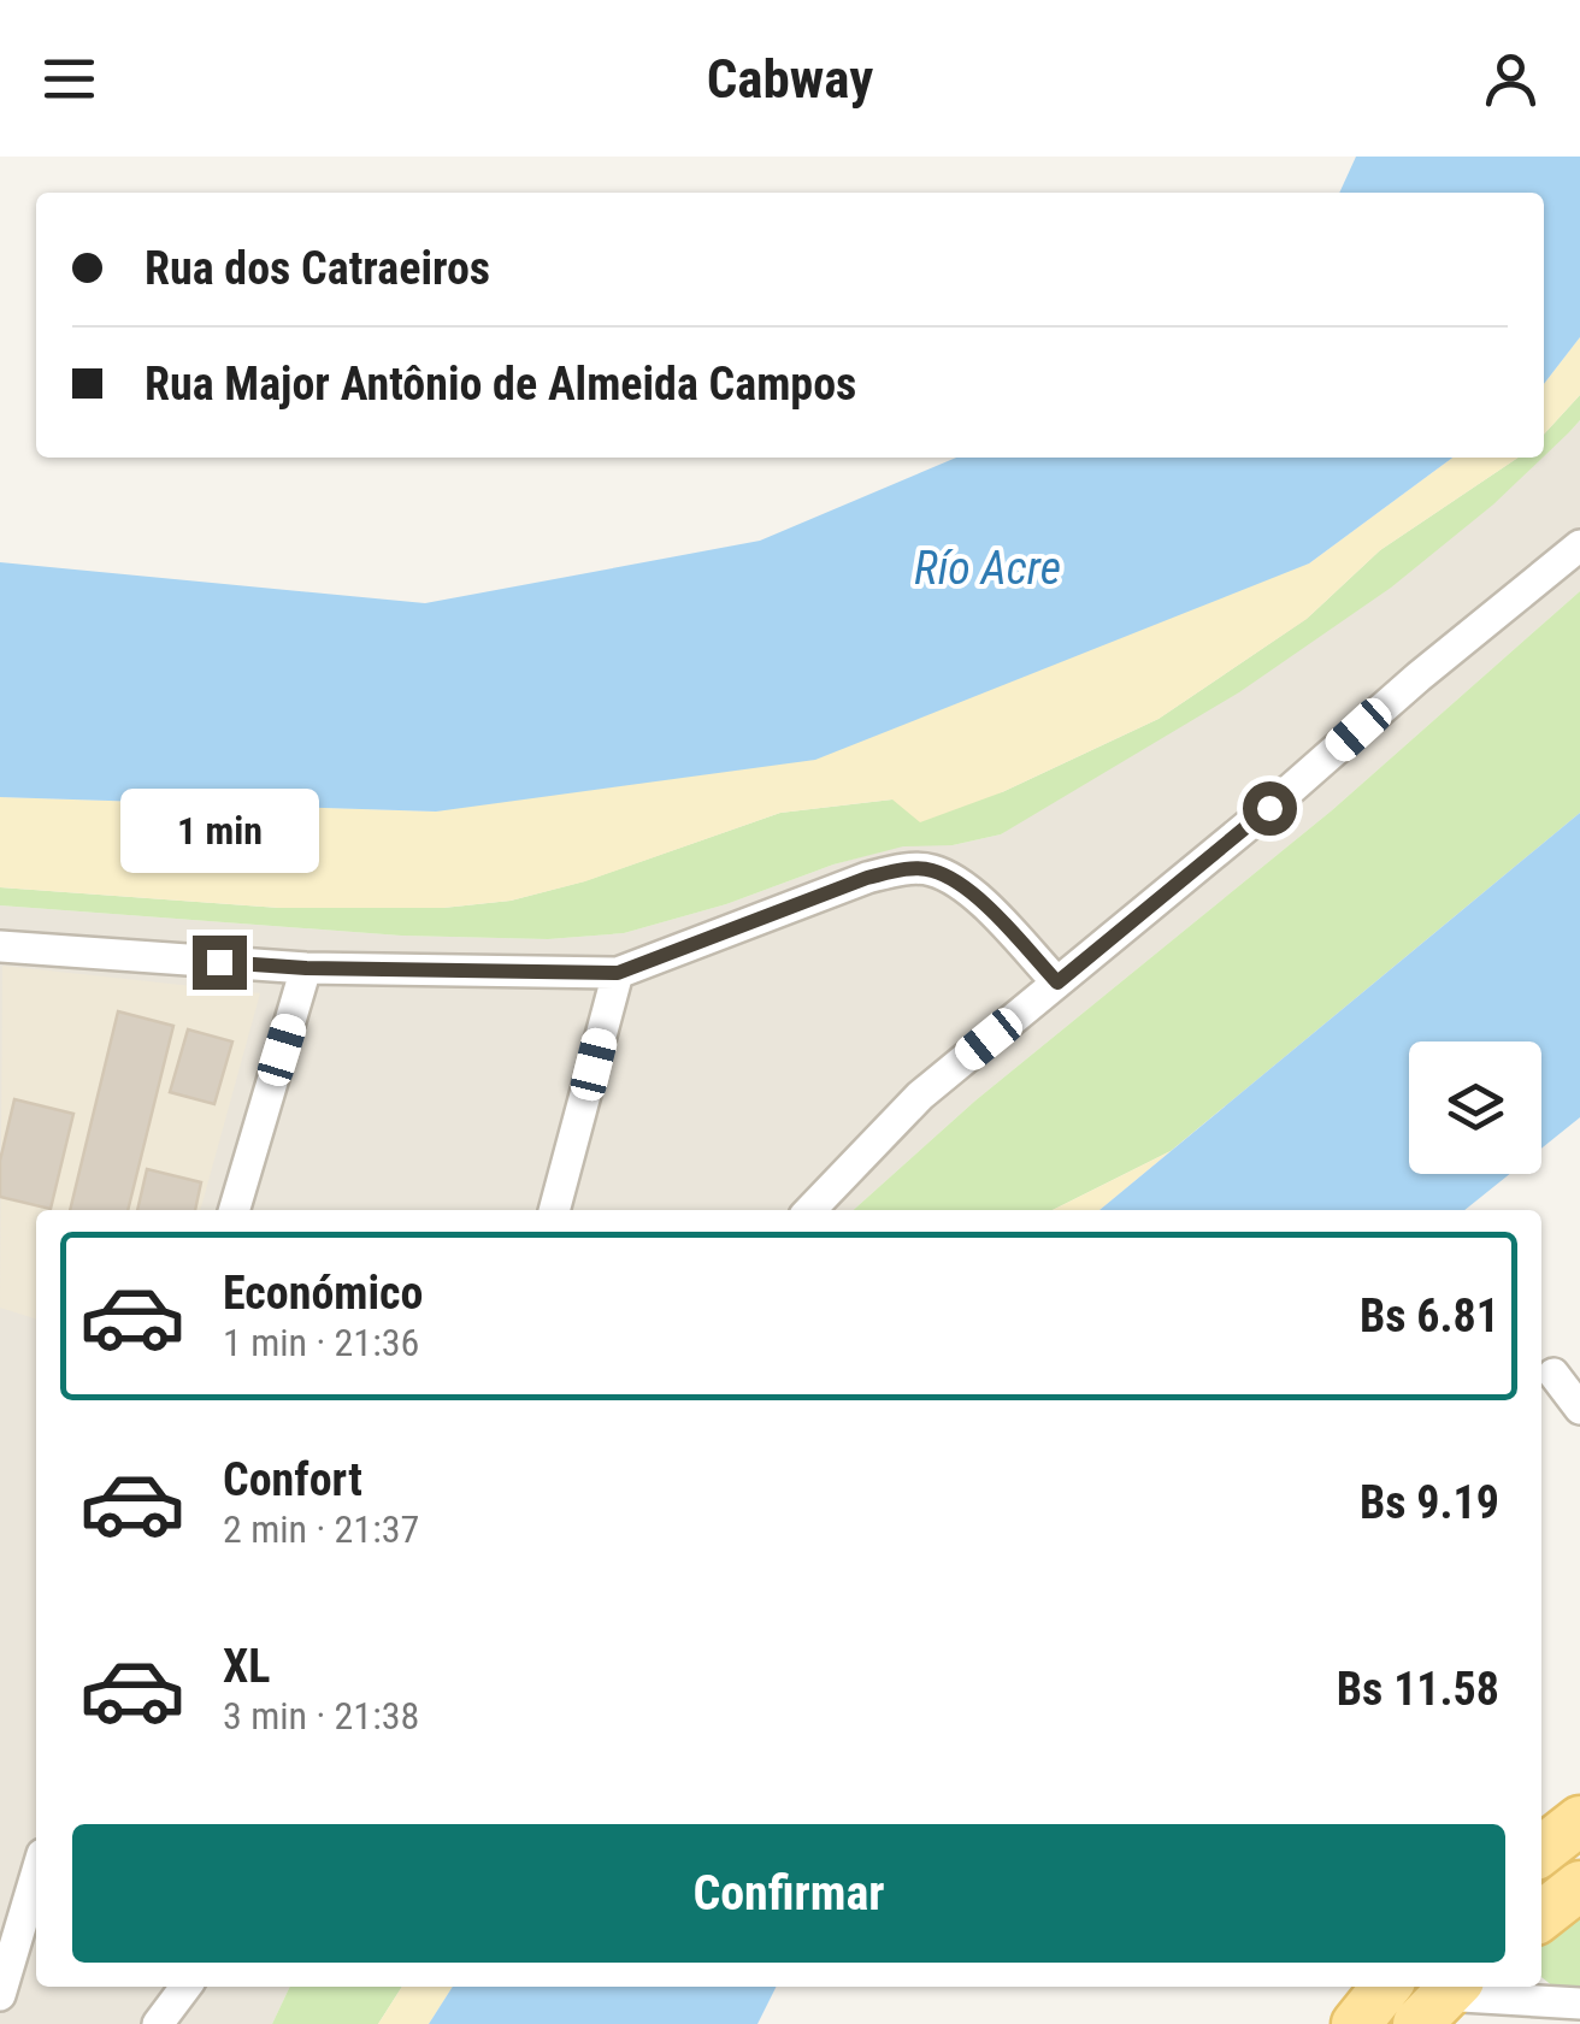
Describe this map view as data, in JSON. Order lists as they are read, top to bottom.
{
  "water": ["Río Acre"],
  "page": {
    "header": "Cabway",
    "banner": ["Rua dos Catraeiros", "Rua Major Antônio de Almeida Campos"],
    "bubble": "1 min",
    "list": [
      {
        "name": "Económico",
        "note": "1 min · 21:36",
        "value": "Bs 6.81"
      },
      {
        "name": "Confort",
        "note": "2 min · 21:37",
        "value": "Bs 9.19"
      },
      {
        "name": "XL",
        "note": "3 min · 21:38",
        "value": "Bs 11.58"
      }
    ],
    "buttons": "Confirmar"
  }
}
